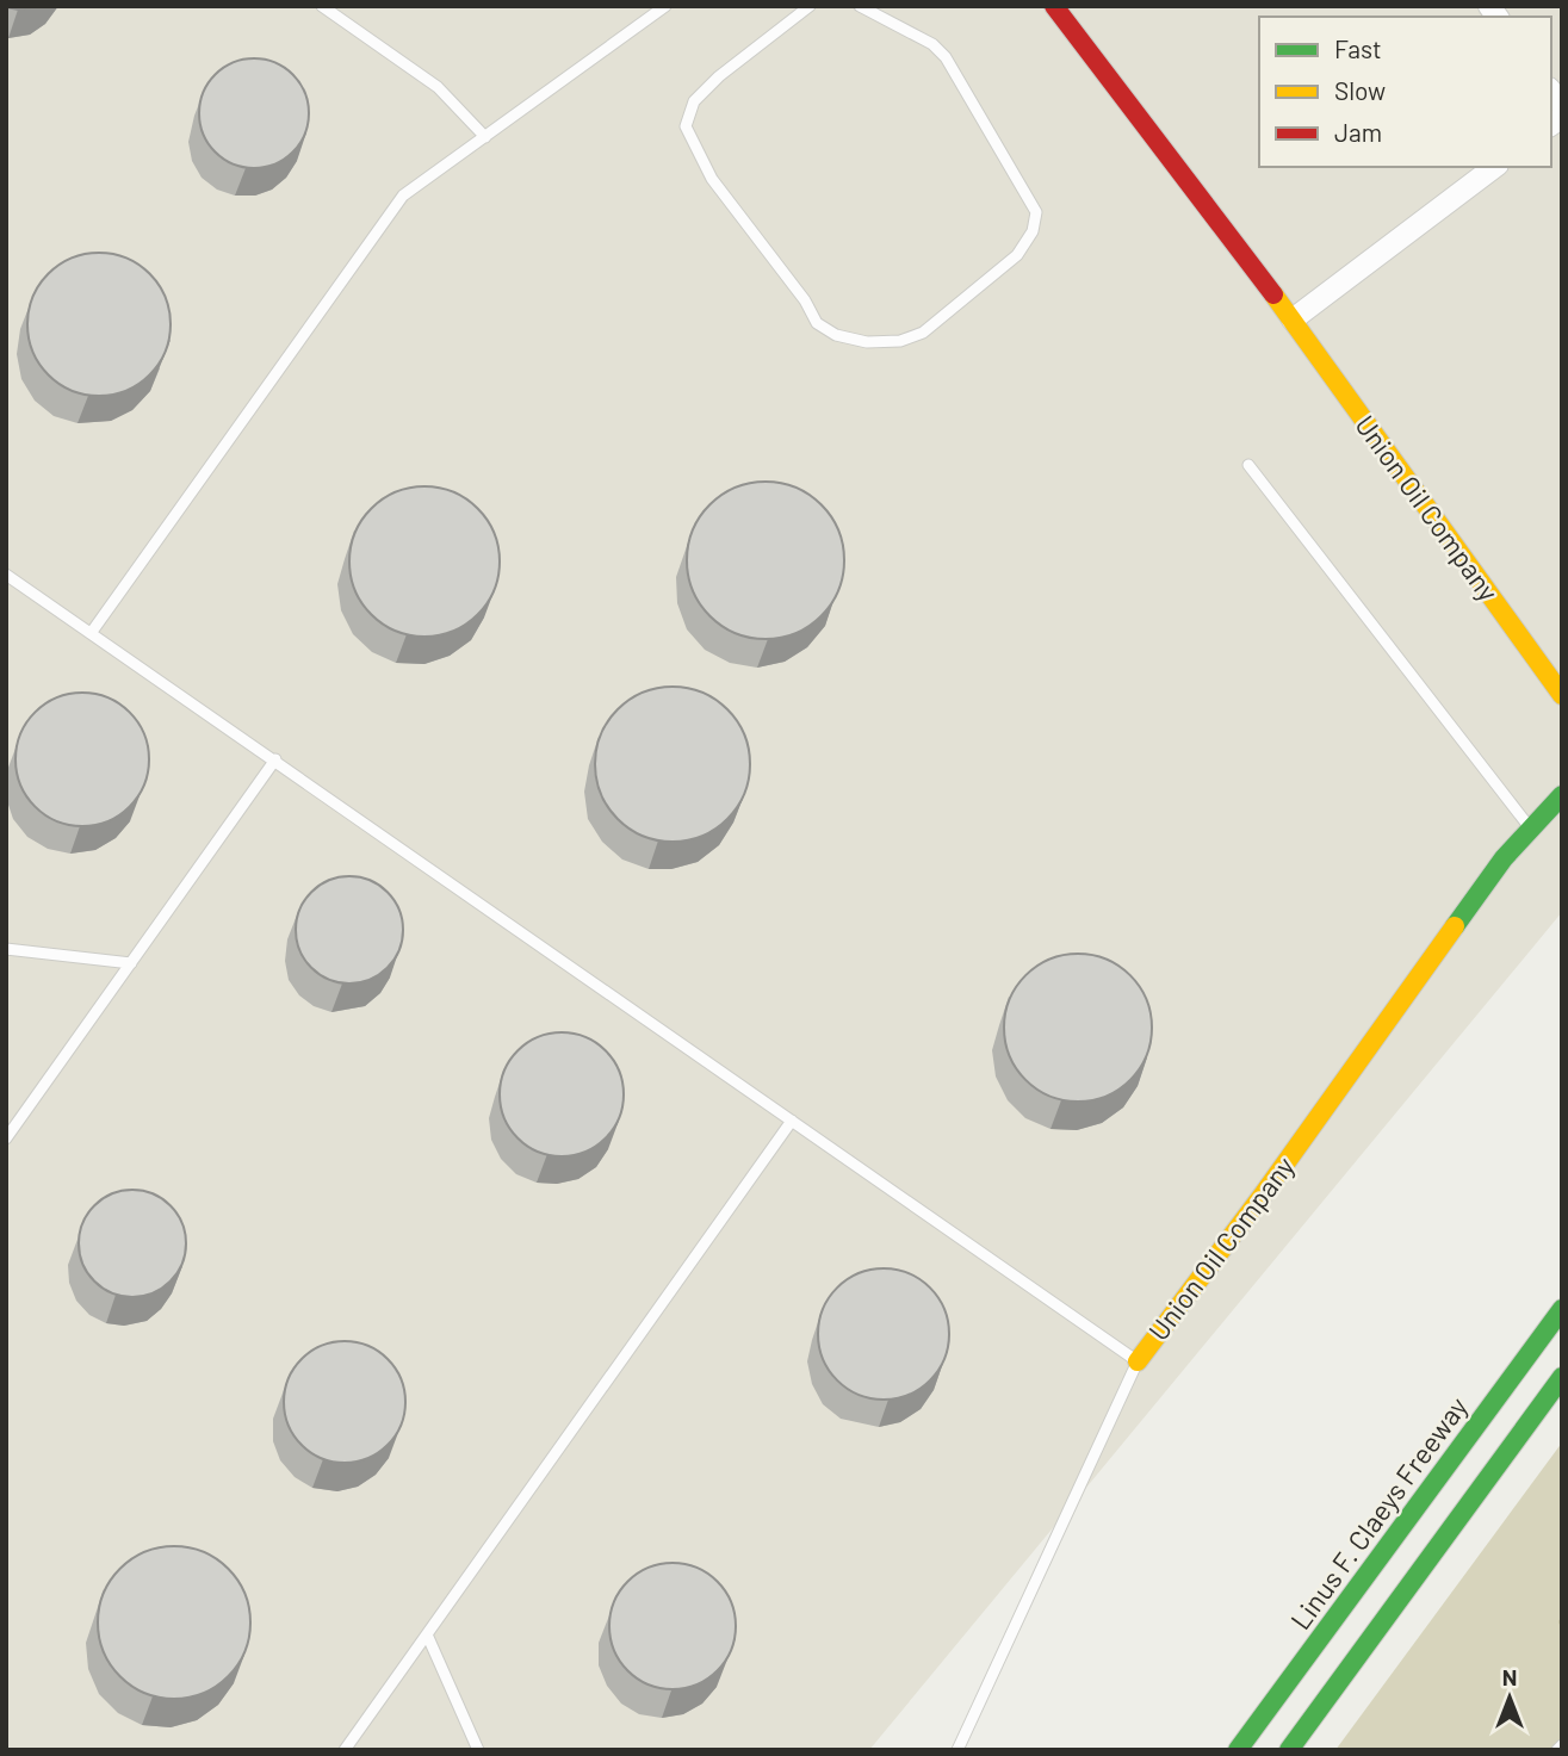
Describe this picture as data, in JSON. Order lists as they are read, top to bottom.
{
  "streets": {
    "main road": ["Union Oil Company", "Linus F. Claeys Freeway"]
  },
  "legend": ["Fast", "Slow", "Jam"],
  "north": "top"
}
